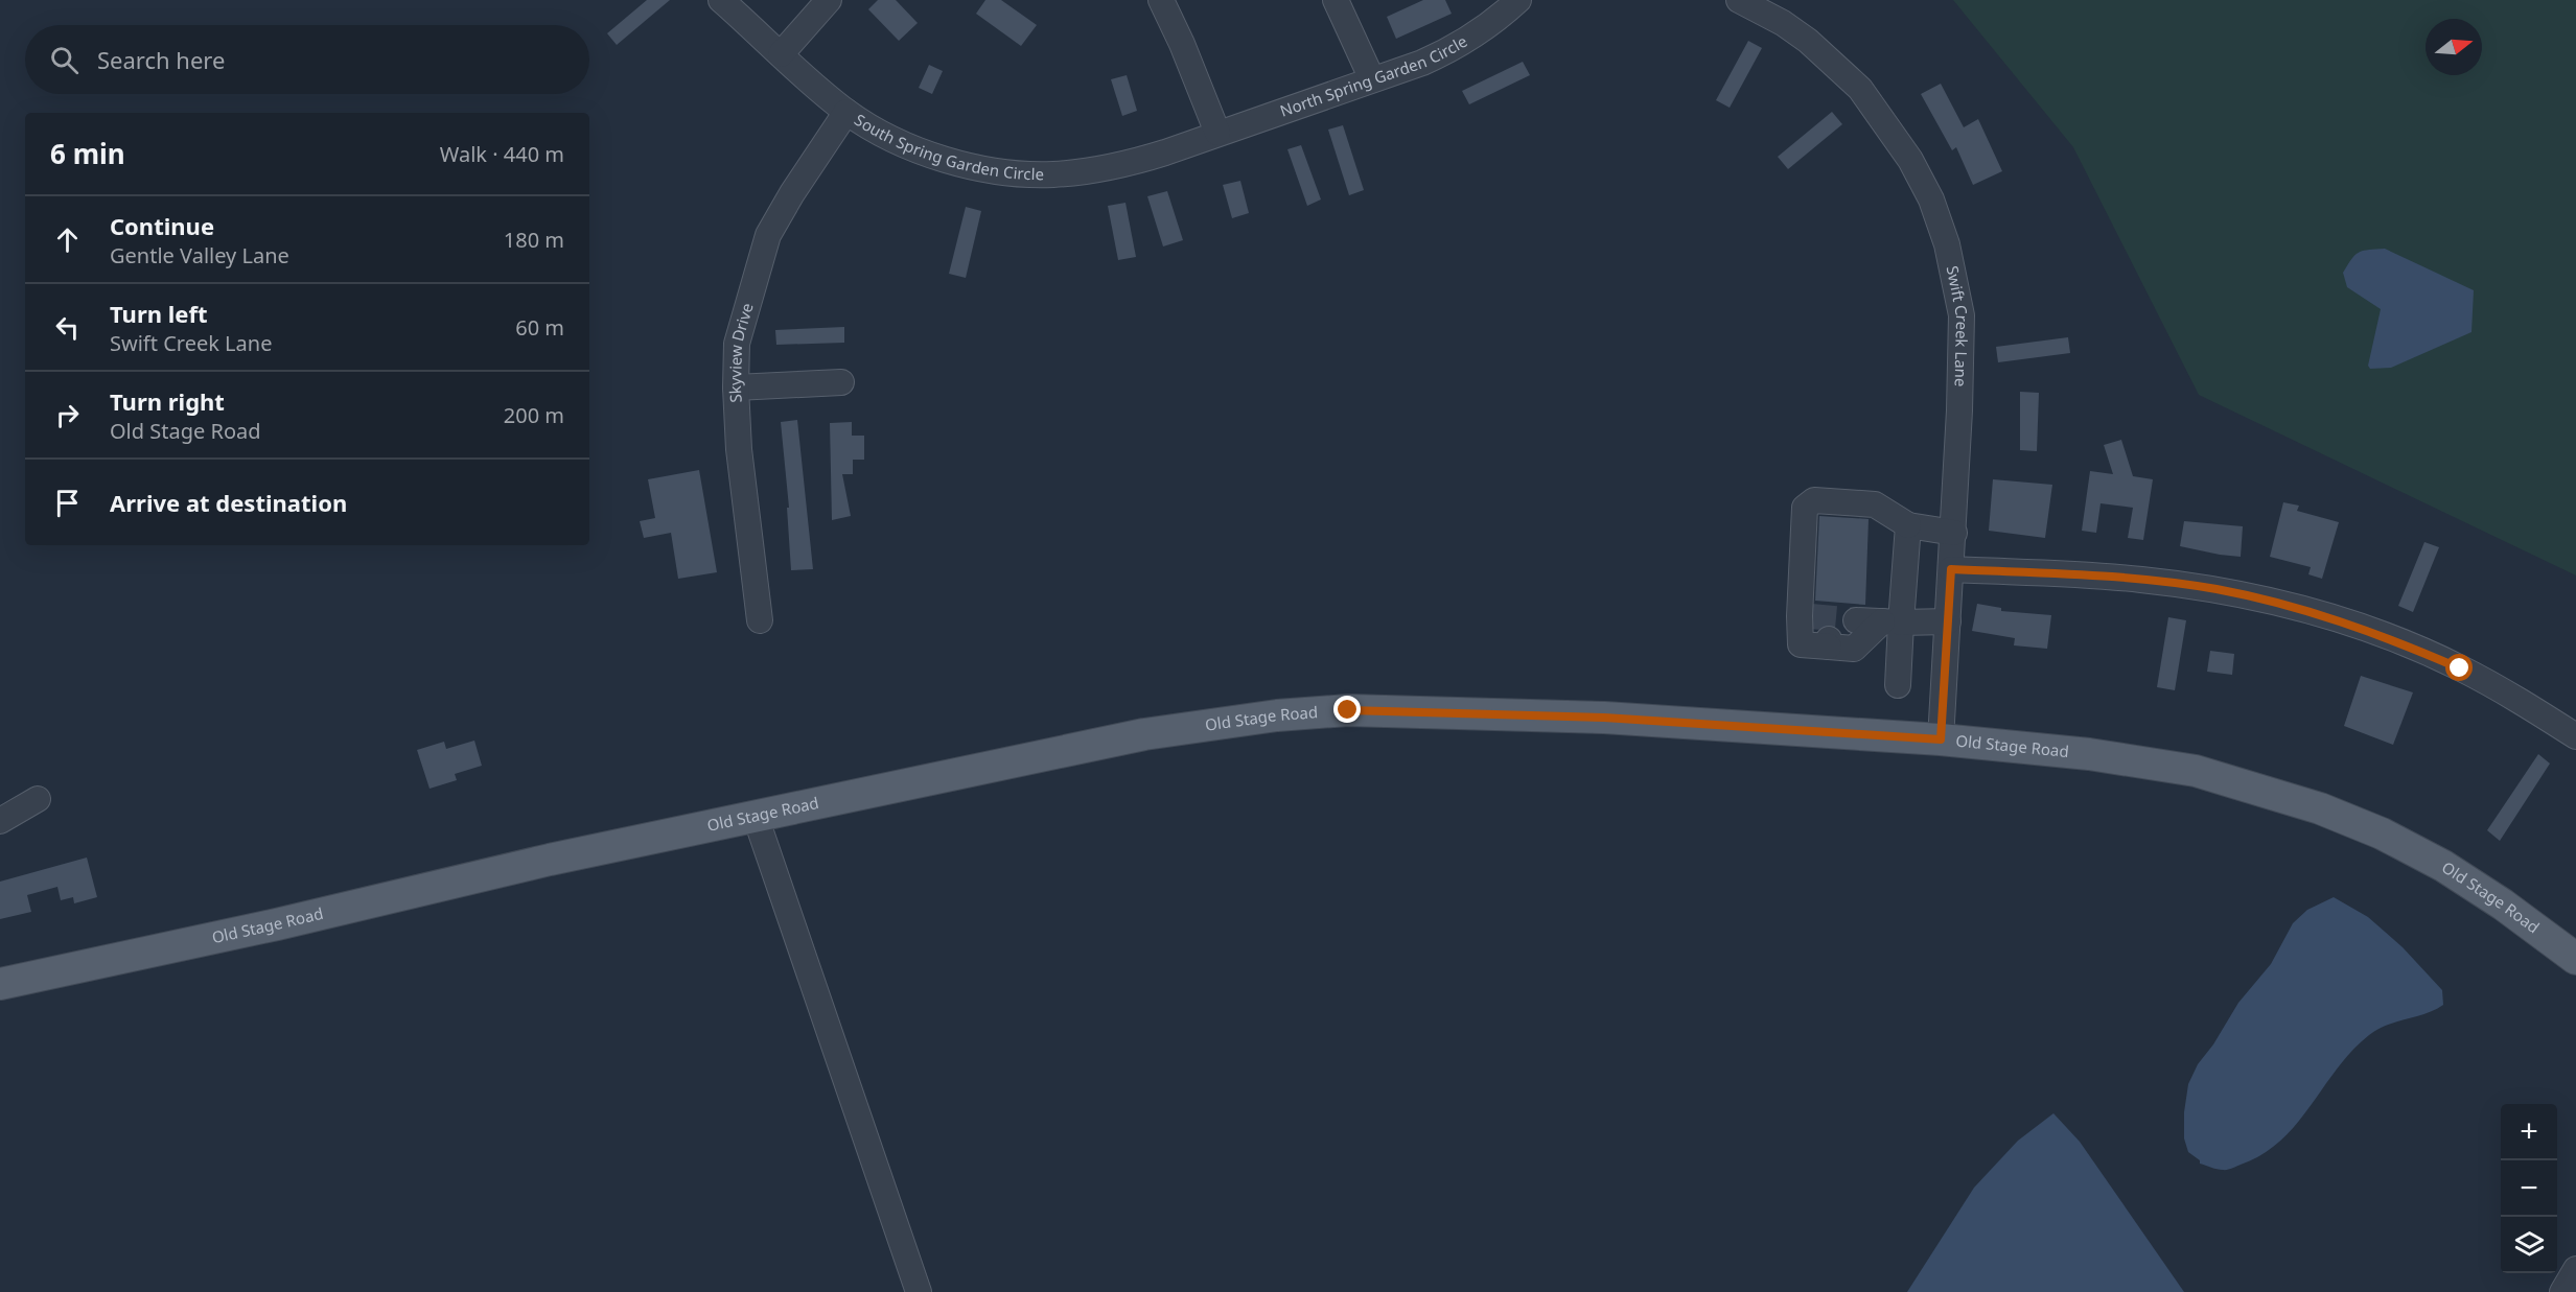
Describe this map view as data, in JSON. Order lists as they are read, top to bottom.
{
  "streets": {
    "main road": ["Old Stage Road"],
    "street": [
      "North Spring Garden Circle",
      "South Spring Garden Circle",
      "Swift Creek Lane",
      "Skyview Drive"
    ]
  },
  "crossings": [
    ["North Spring Garden Circle", "South Spring Garden Circle"],
    ["South Spring Garden Circle", "Skyview Drive"],
    ["Swift Creek Lane", "Old Stage Road"]
  ],
  "north": "right",
  "page": {
    "search": "Search here",
    "heading": ["6 min", "Walk · 440 m"],
    "list": [
      ["Continue", "Gentle Valley Lane", "180 m"],
      ["Turn left", "Swift Creek Lane", "60 m"],
      ["Turn right", "Old Stage Road", "200 m"],
      "Arrive at destination"
    ],
    "map_buttons": ["+", "−"]
  }
}
